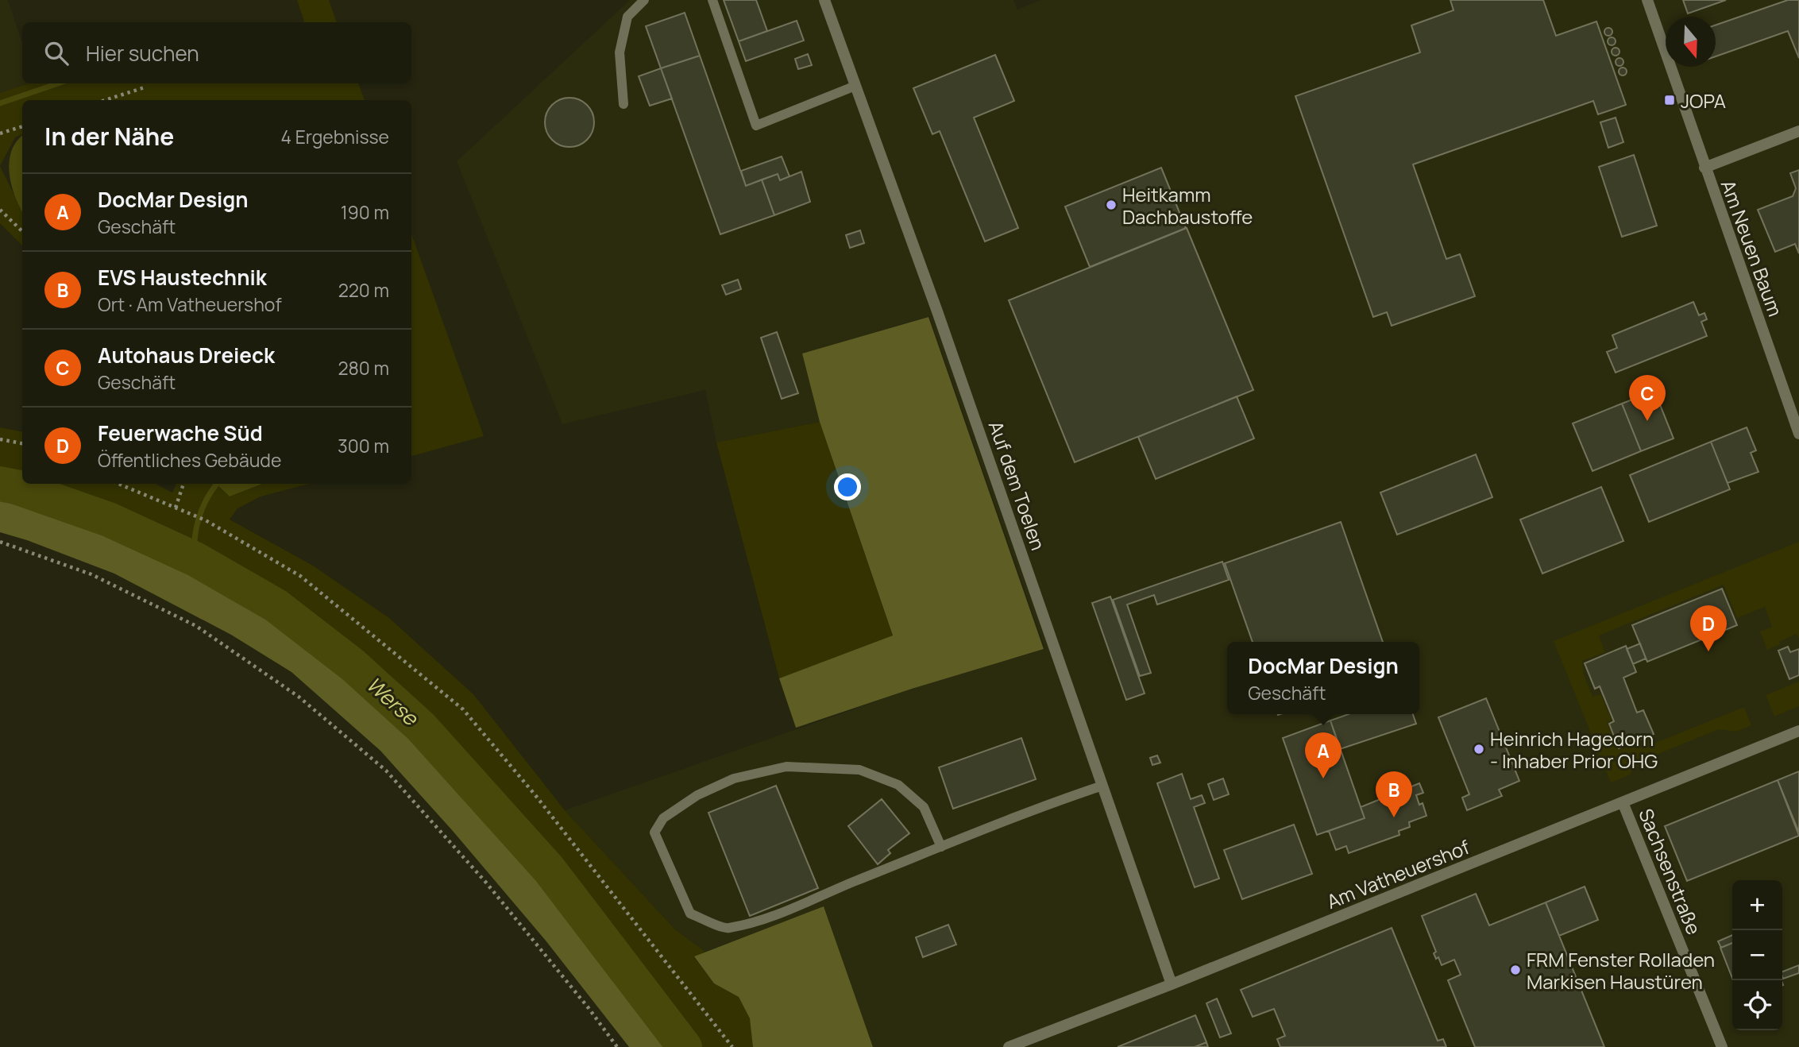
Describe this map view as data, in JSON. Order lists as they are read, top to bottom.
{
  "streets": {
    "street": [
      "Am Neuen Baum",
      "Auf dem Toelen",
      "Sachsenstraße",
      "Am Vatheuershof"
    ]
  },
  "crossings": [
    ["Auf dem Toelen", "Am Vatheuershof"],
    ["Sachsenstraße", "Am Vatheuershof"]
  ],
  "water": ["Werse"],
  "places": {
    "transit": ["JOPA"],
    "other": ["Heitkamm Dachbaustoffe", "Heinrich Hagedorn - Inhaber Prior OHG", "FRM Fenster Rolladen Markisen Haustüren"]
  },
  "north": "bottom",
  "page": {
    "search": "Hier suchen",
    "heading": ["In der Nähe", "4 Ergebnisse"],
    "list": [
      {
        "mark": "A",
        "name": "DocMar Design",
        "note": "Geschäft",
        "value": "190 m"
      },
      {
        "mark": "B",
        "name": "EVS Haustechnik",
        "note": "Ort · Am Vatheuershof",
        "value": "220 m"
      },
      {
        "mark": "C",
        "name": "Autohaus Dreieck",
        "note": "Geschäft",
        "value": "280 m"
      },
      {
        "mark": "D",
        "name": "Feuerwache Süd",
        "note": "Öffentliches Gebäude",
        "value": "300 m"
      }
    ],
    "pins": [
      "C",
      "D",
      "A",
      "B"
    ],
    "popup": ["DocMar Design", "Geschäft"],
    "map_buttons": ["+", "−"]
  }
}
